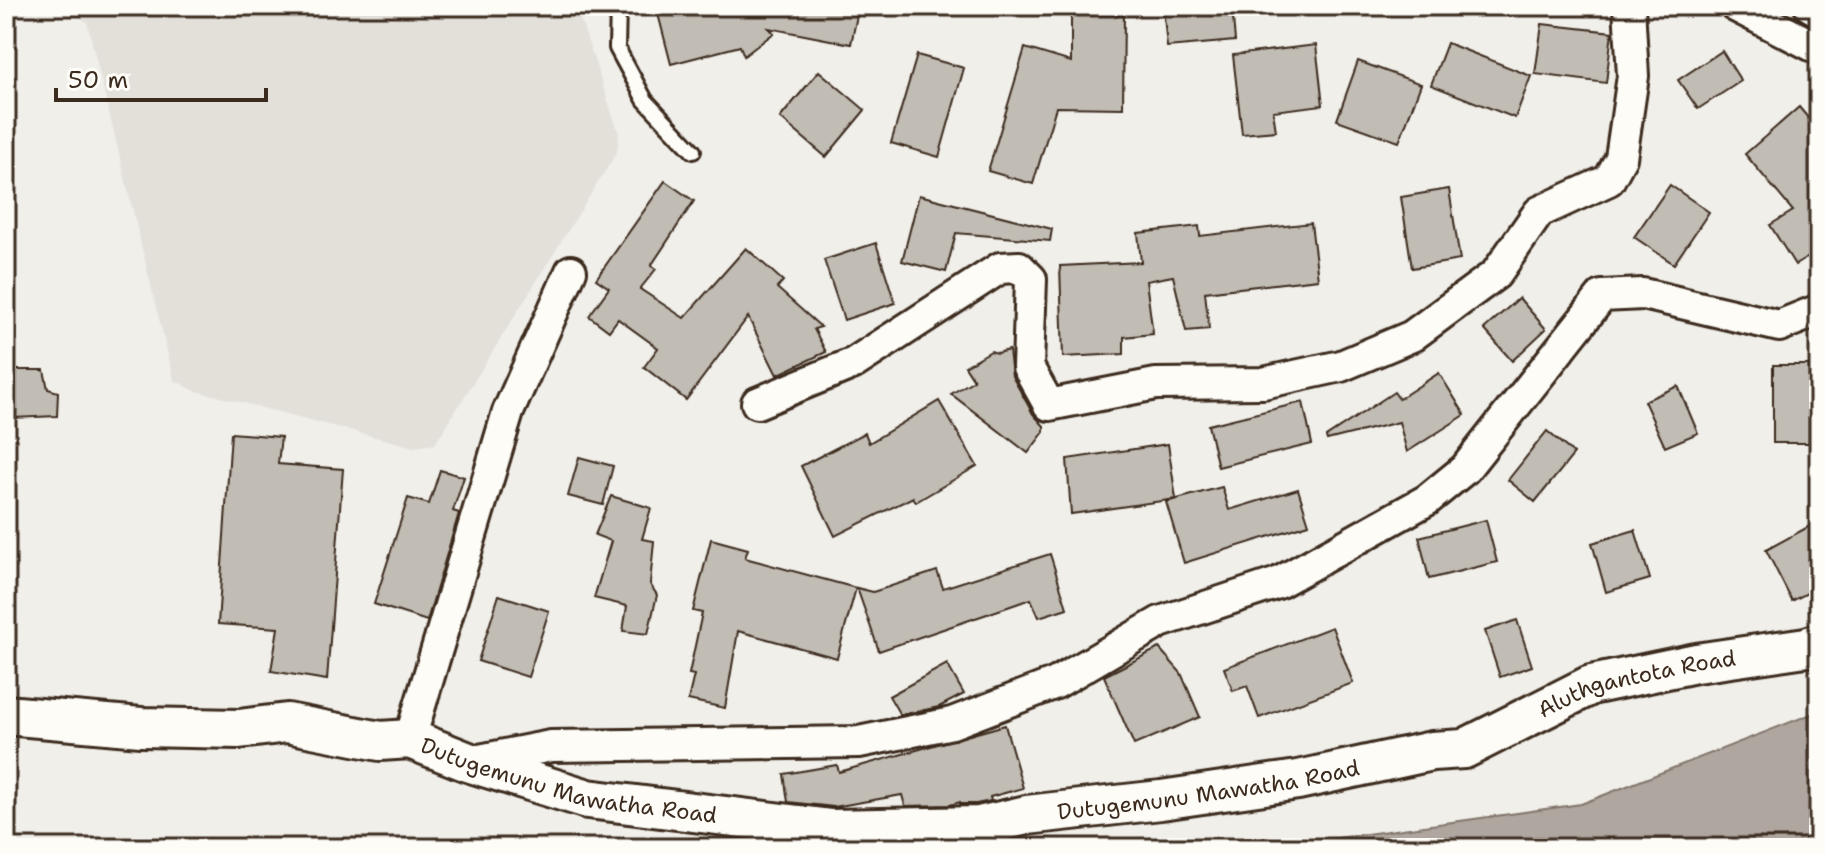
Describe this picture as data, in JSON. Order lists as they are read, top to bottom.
{
  "streets": {
    "street": ["Aluthgantota Road", "Dutugemunu Mawatha Road"]
  },
  "crossings": [
    ["Aluthgantota Road", "Dutugemunu Mawatha Road"]
  ],
  "scale_bar": "50 m"
}
